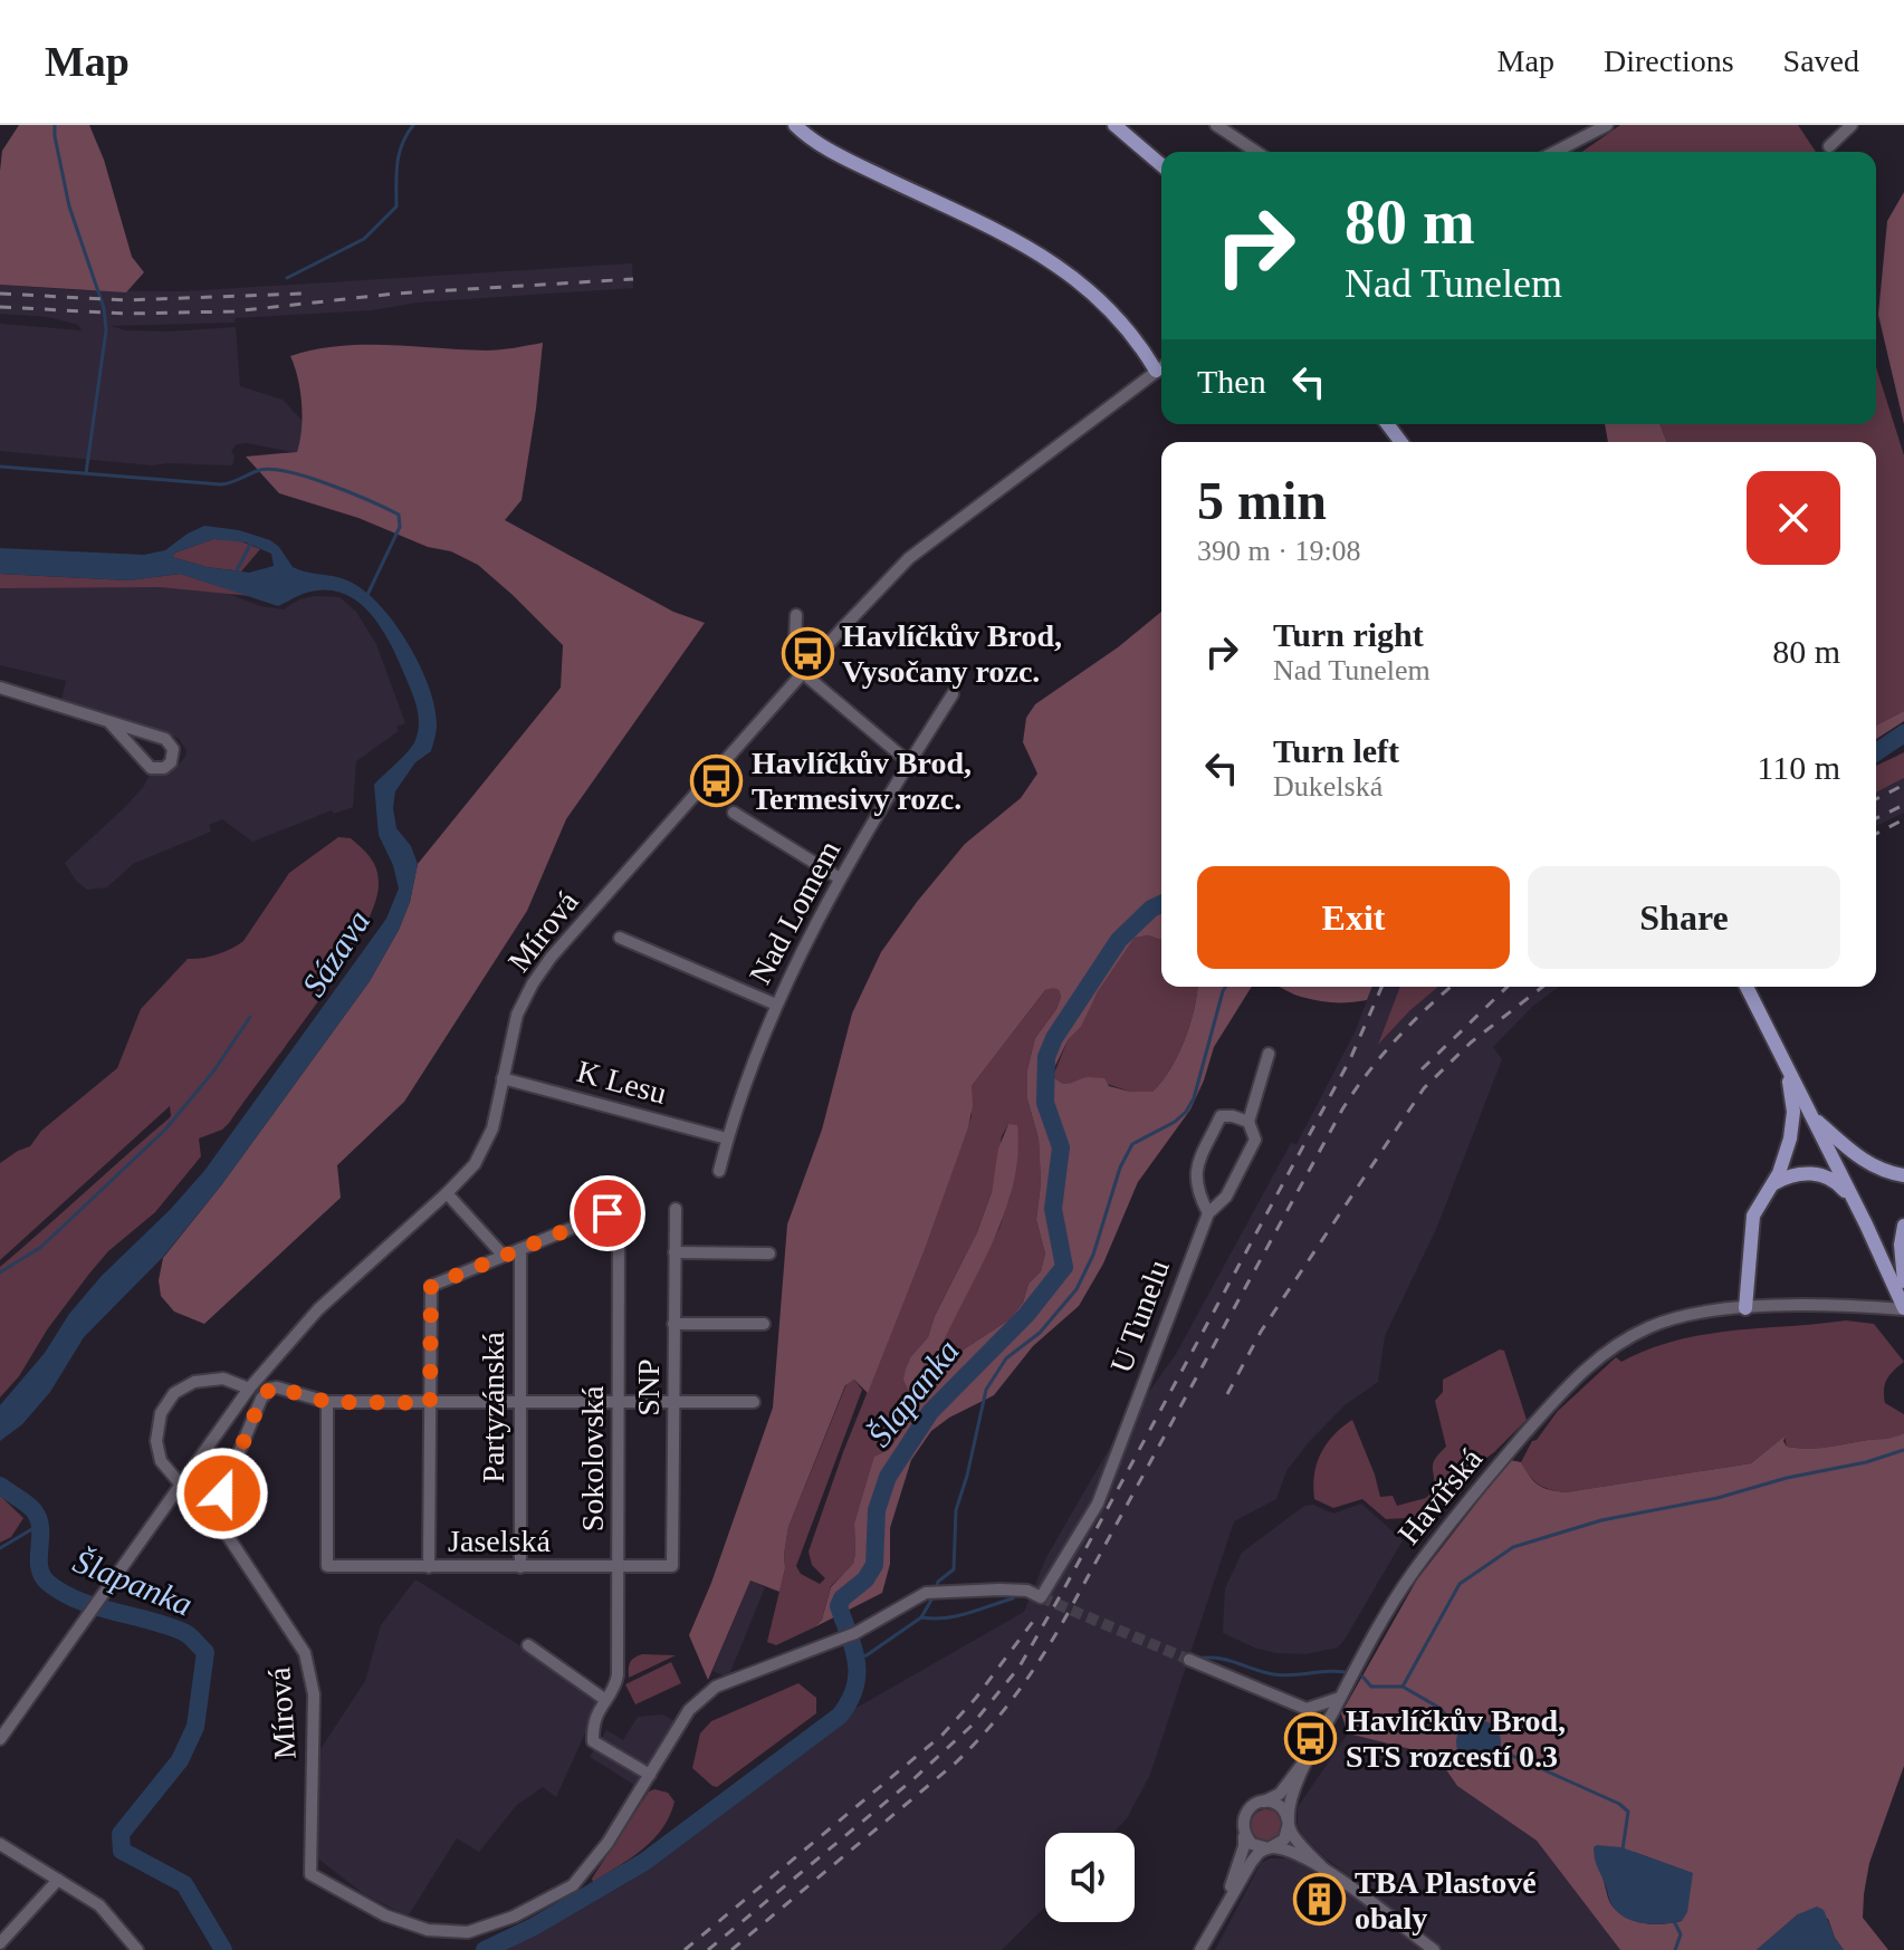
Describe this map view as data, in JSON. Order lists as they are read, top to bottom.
{
  "streets": {
    "street": [
      "Nad Lomem",
      "Mírová",
      "K Lesu",
      "U Tunelu",
      "SNP",
      "Partyzánská",
      "Sokolovská",
      "Havířská",
      "Jaselská"
    ]
  },
  "crossings": [
    ["Nad Lomem", "K Lesu"],
    ["Mírová", "K Lesu"],
    ["Mírová", "U Tunelu"],
    ["Mírová", "Sokolovská"],
    ["U Tunelu", "Sokolovská"],
    ["SNP", "Jaselská"],
    ["Partyzánská", "Sokolovská"],
    ["Partyzánská", "Jaselská"],
    ["Sokolovská", "Jaselská"]
  ],
  "water": ["Sázava", "Šlapanka"],
  "places": {
    "bus stop": ["Havlíčkův Brod, Vysočany rozc.", "Havlíčkův Brod, Termesivy rozc.", "Havlíčkův Brod, STS rozcestí 0.3"],
    "building": ["TBA Plastové obaly"]
  },
  "page": {
    "header": "Map",
    "nav": ["Map", "Directions", "Saved"],
    "turn": ["80 m", "Nad Tunelem"],
    "then": "Then",
    "heading": ["5 min", "390 m · 19:08"],
    "list": [
      {
        "name": "Turn right",
        "note": "Nad Tunelem",
        "value": "80 m"
      },
      {
        "name": "Turn left",
        "note": "Dukelská",
        "value": "110 m"
      }
    ],
    "buttons": ["Exit", "Share"]
  }
}
